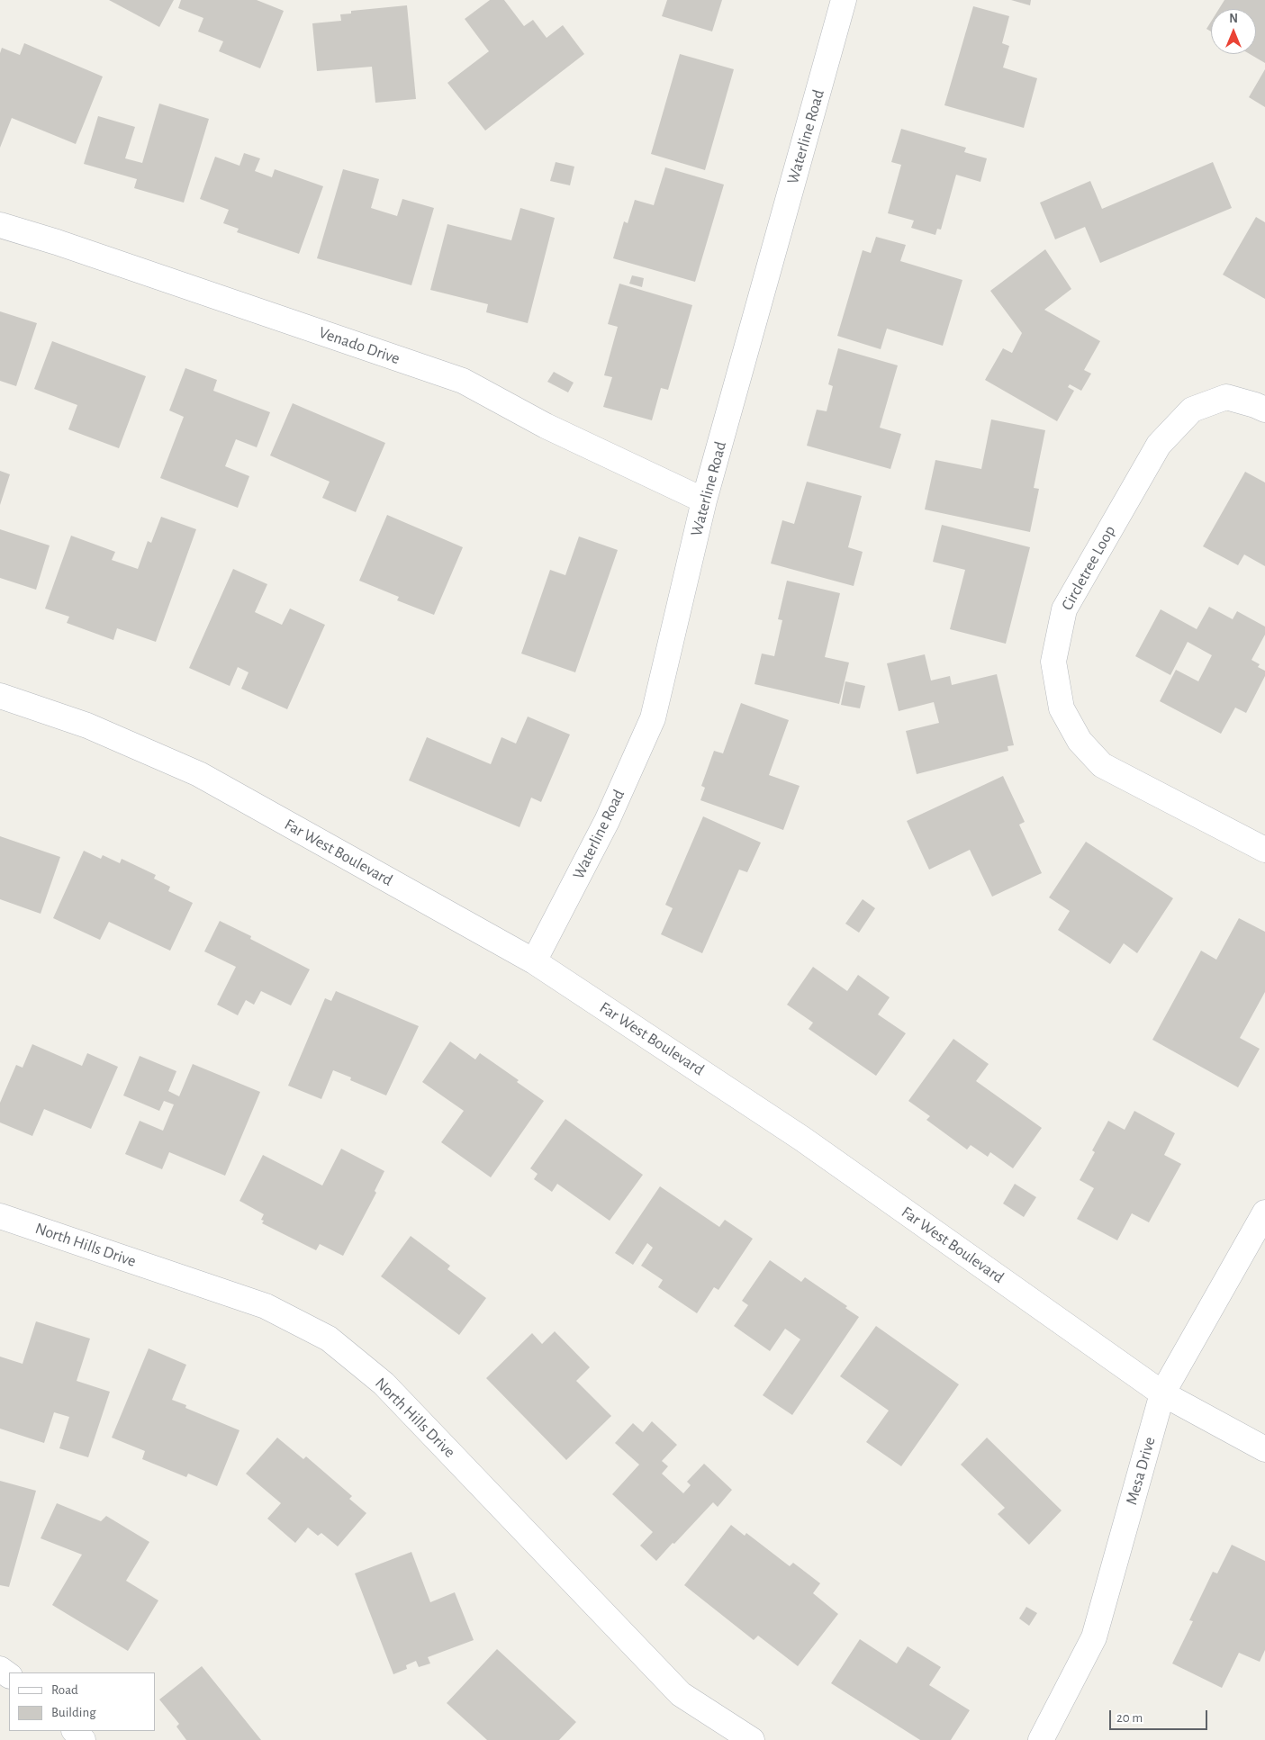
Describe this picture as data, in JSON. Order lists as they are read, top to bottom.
{
  "streets": {
    "street": [
      "Waterline Road",
      "Venado Drive",
      "Circletree Loop",
      "Far West Boulevard",
      "North Hills Drive",
      "Mesa Drive"
    ]
  },
  "crossings": [
    ["Waterline Road", "Venado Drive"],
    ["Waterline Road", "Far West Boulevard"],
    ["Far West Boulevard", "Mesa Drive"]
  ],
  "legend": ["Road", "Building"],
  "scale_bar": "20 m",
  "north": "top"
}
